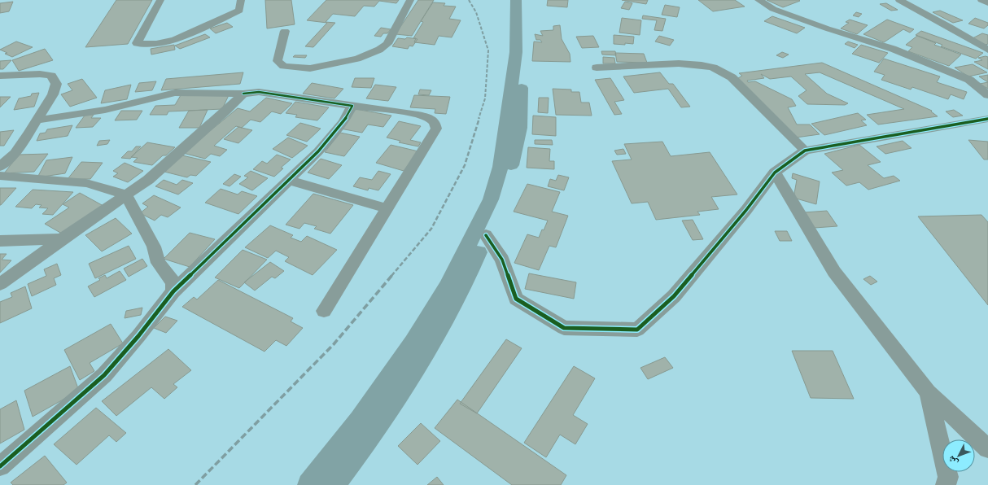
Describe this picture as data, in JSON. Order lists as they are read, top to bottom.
{
  "north": "bottom left"
}
